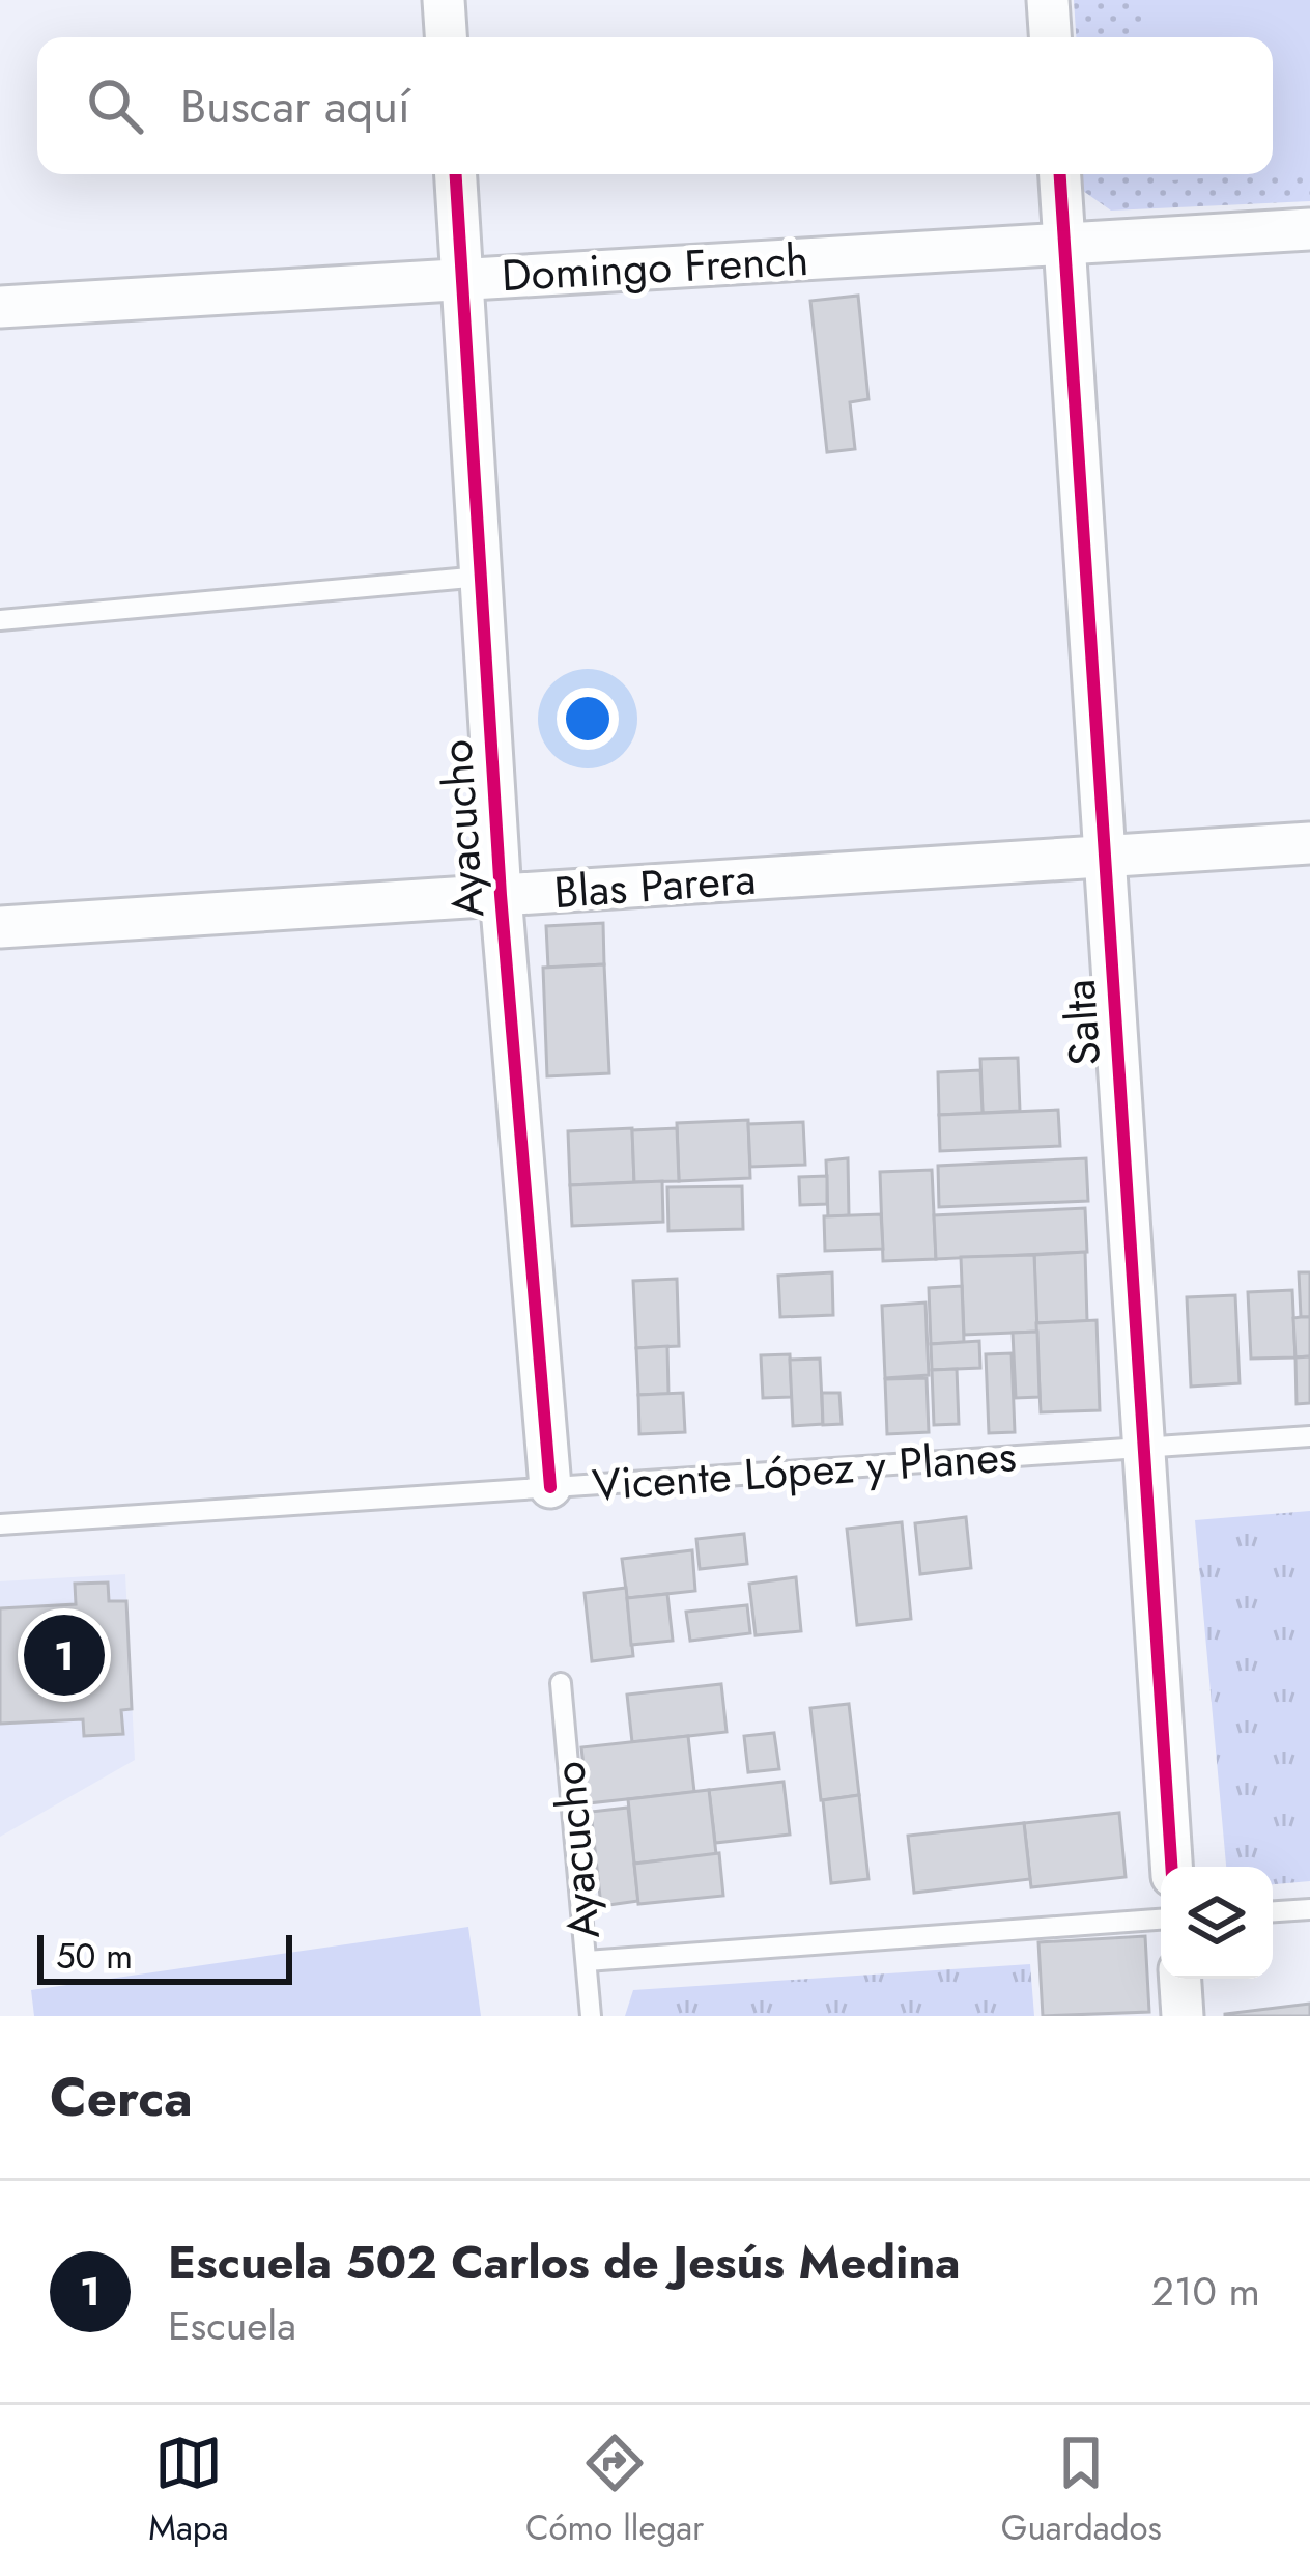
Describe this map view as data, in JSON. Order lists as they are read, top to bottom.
{
  "streets": {
    "street": [
      "Domingo French",
      "Ayacucho",
      "Blas Parera",
      "Salta"
    ],
    "lane": ["Vicente López y Planes"]
  },
  "crossings": [
    ["Domingo French", "Ayacucho"],
    ["Domingo French", "Salta"],
    ["Ayacucho", "Blas Parera"],
    ["Ayacucho", "Vicente López y Planes"],
    ["Blas Parera", "Salta"],
    ["Salta", "Vicente López y Planes"]
  ],
  "scale_bar": "50 m",
  "page": {
    "search": "Buscar aquí",
    "pins": "1",
    "scale": "50 m",
    "heading": "Cerca",
    "list": [
      {
        "mark": "1",
        "name": "Escuela 502 Carlos de Jesús Medina",
        "note": "Escuela",
        "value": "210 m"
      }
    ],
    "nav": ["Mapa", "Cómo llegar", "Guardados"]
  }
}
